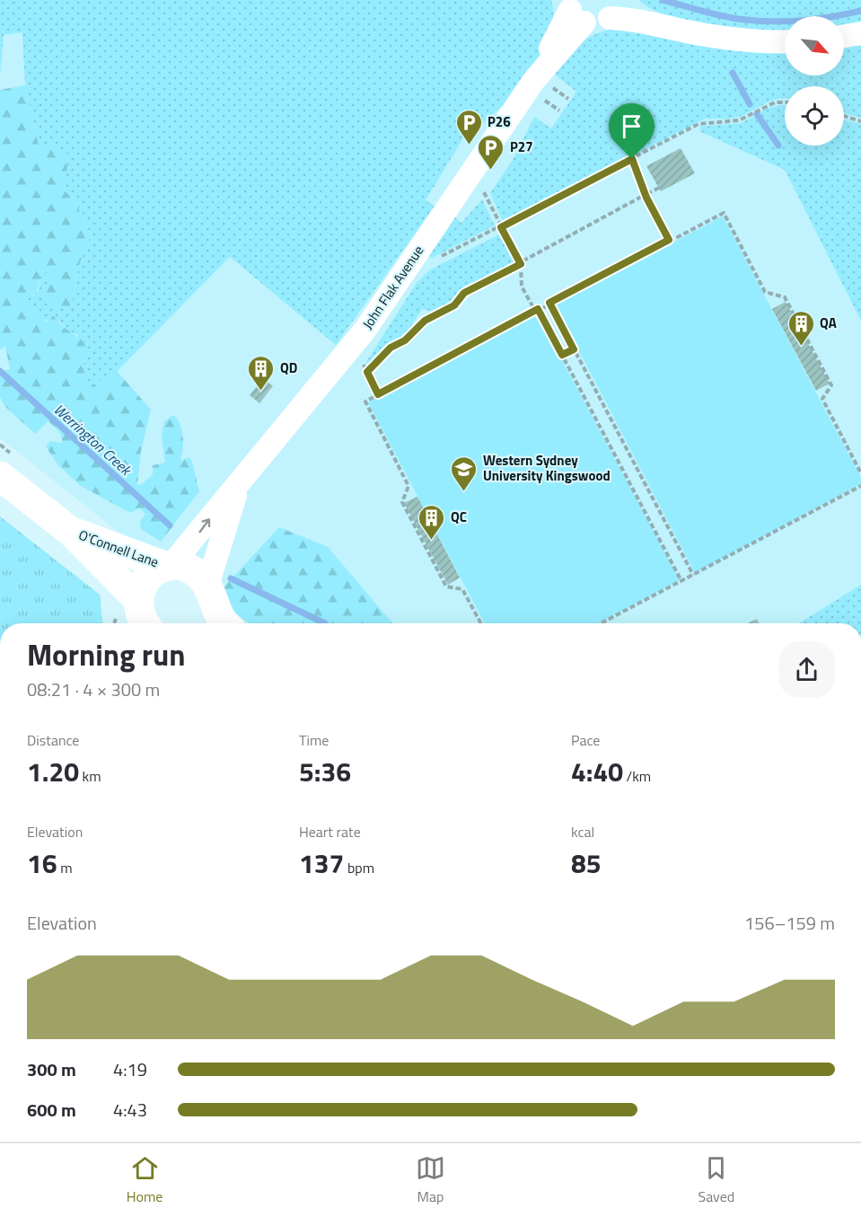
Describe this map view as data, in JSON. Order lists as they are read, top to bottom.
{
  "streets": {
    "street": ["John Flak Avenue", "O'Connell Lane"]
  },
  "crossings": [
    ["John Flak Avenue", "O'Connell Lane"]
  ],
  "water": ["Werrington Creek"],
  "places": {
    "parking": ["P26", "P27"],
    "building": ["QA", "QD", "QC"],
    "school or university": ["Western Sydney University Kingswood"]
  },
  "north": "bottom right",
  "page": {
    "heading": ["Morning run", "08:21 · 4 × 300 m"],
    "stats": [
      ["Distance", "1.20 km"],
      ["Time", "5:36"],
      ["Pace", "4:40 /km"],
      ["Elevation", "16 m"],
      ["Heart rate", "137 bpm"],
      ["kcal", "85"]
    ],
    "chart": ["Elevation", "156–159 m"],
    "list": [
      {
        "name": "300 m",
        "note": "4:19"
      },
      {
        "name": "600 m",
        "note": "4:43"
      }
    ],
    "tabs": ["Home", "Map", "Saved"]
  }
}
